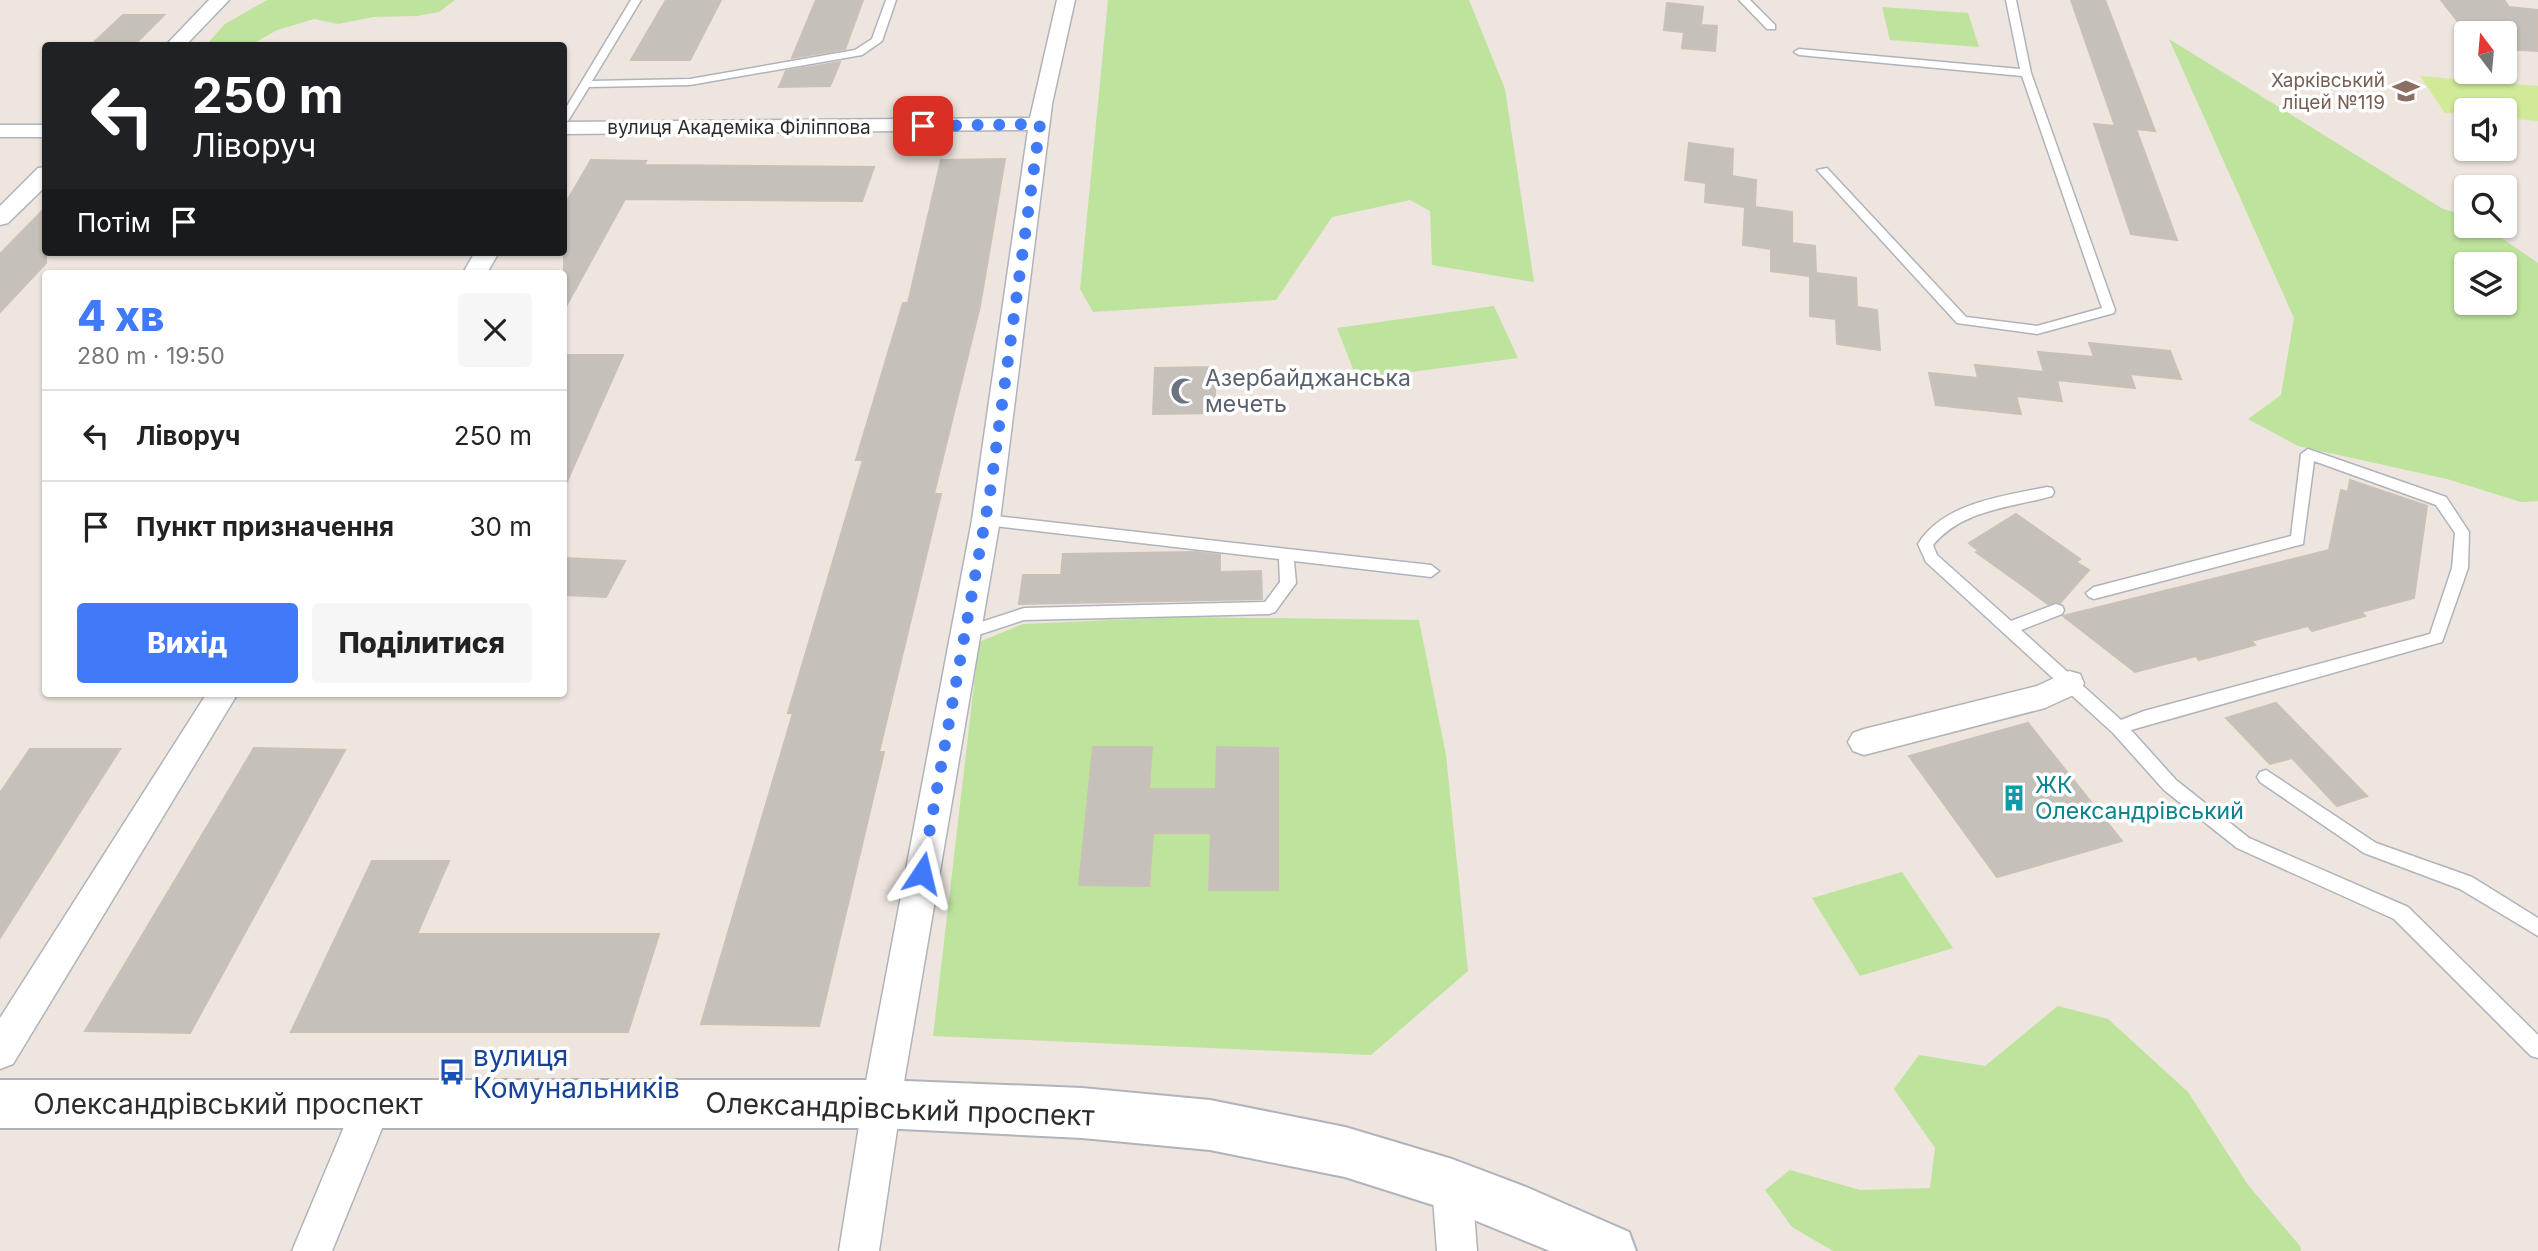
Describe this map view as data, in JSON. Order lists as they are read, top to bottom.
{
  "streets": {
    "main road": ["Олександрівський проспект"],
    "street": ["вулиця Академіка Філіппова"]
  },
  "places": {
    "school or university": ["Харківський ліцей №119"],
    "mosque": ["Азербайджанська мечеть"],
    "building": ["ЖК Олександрівський"],
    "bus stop": ["вулиця Комунальників"]
  },
  "north": "top",
  "page": {
    "turn": ["250 m", "Ліворуч"],
    "then": "Потім",
    "heading": ["4 хв", "280 m · 19:50"],
    "list": [
      {
        "name": "Ліворуч",
        "value": "250 m"
      },
      {
        "name": "Пункт призначення",
        "value": "30 m"
      }
    ],
    "buttons": ["Вихід", "Поділитися"]
  }
}
